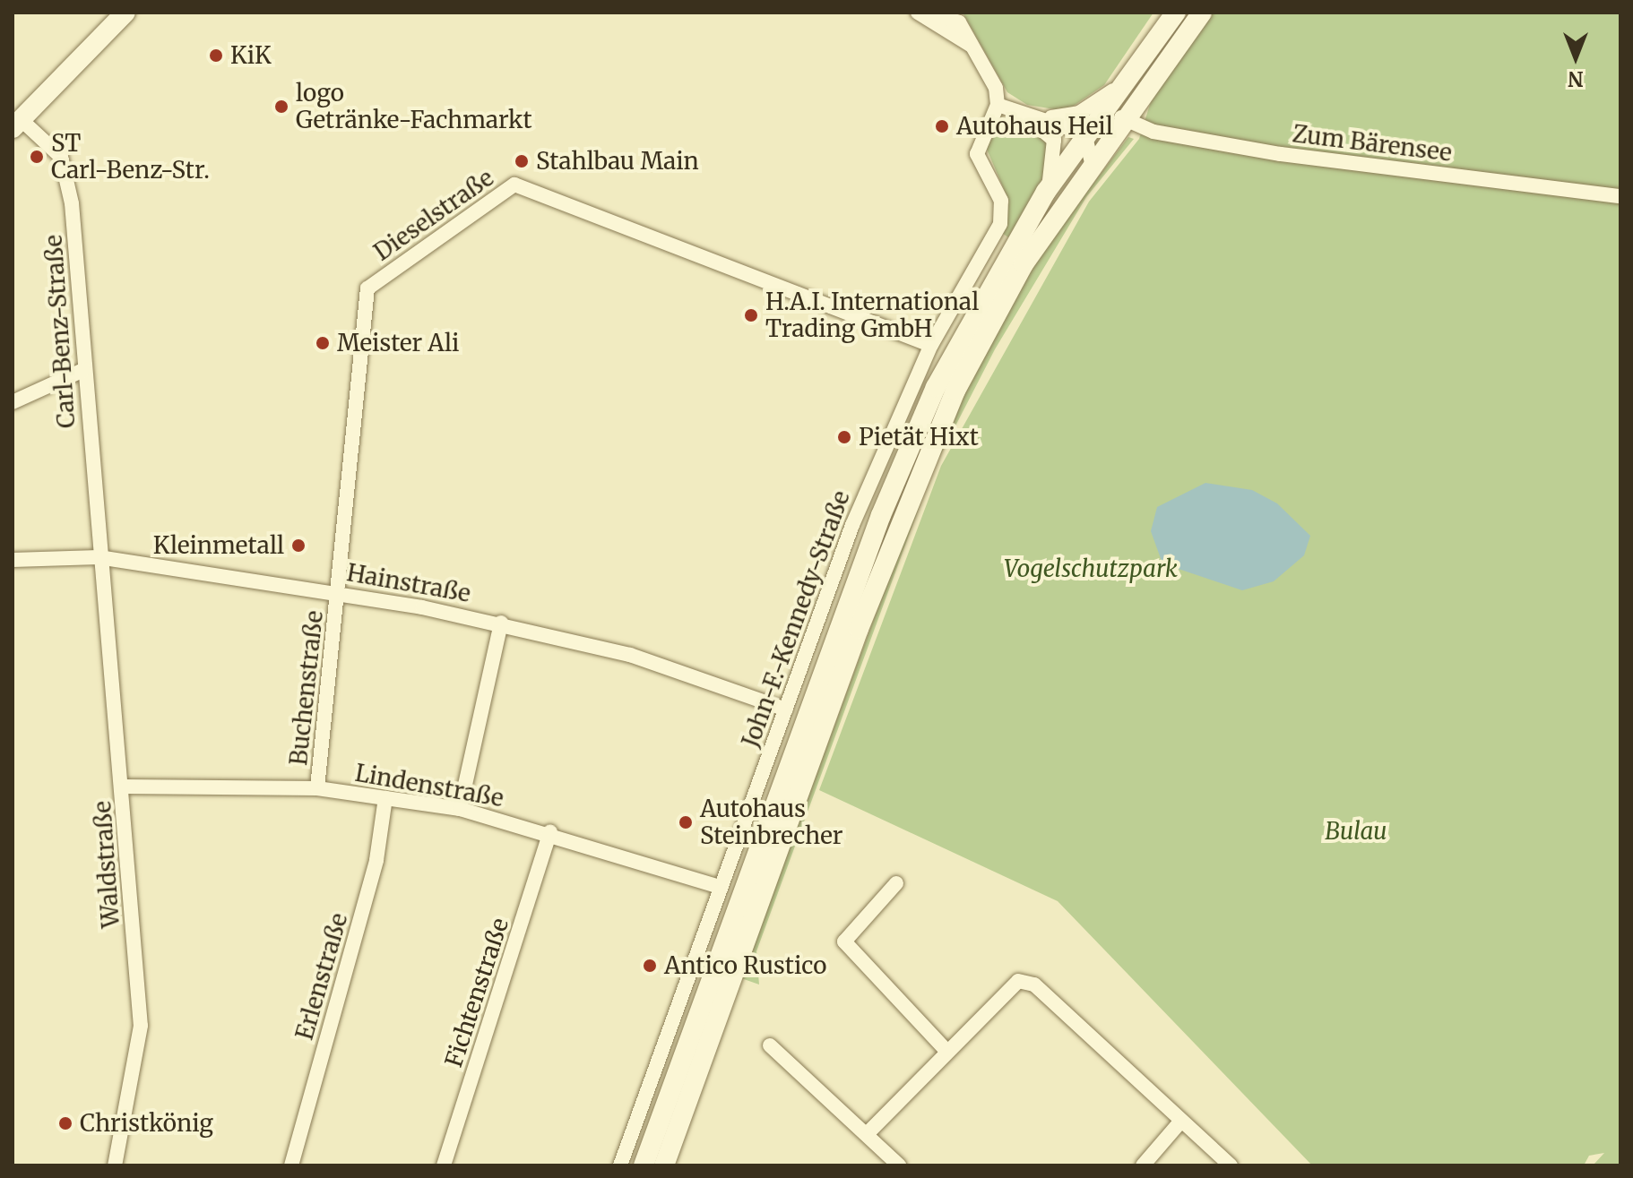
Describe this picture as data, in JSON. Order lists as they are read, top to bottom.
{
  "streets": {
    "street": [
      "Zum Bärensee",
      "Dieselstraße",
      "Carl-Benz-Straße",
      "Hainstraße",
      "John-F.-Kennedy-Straße",
      "Buchenstraße",
      "Lindenstraße",
      "Waldstraße",
      "Erlenstraße",
      "Fichtenstraße"
    ]
  },
  "crossings": [
    ["Dieselstraße", "Hainstraße"],
    ["Dieselstraße", "John-F.-Kennedy-Straße"],
    ["Dieselstraße", "Buchenstraße"],
    ["Carl-Benz-Straße", "Hainstraße"],
    ["Carl-Benz-Straße", "Waldstraße"],
    ["Hainstraße", "John-F.-Kennedy-Straße"],
    ["Hainstraße", "Buchenstraße"],
    ["Hainstraße", "Waldstraße"],
    ["John-F.-Kennedy-Straße", "Lindenstraße"],
    ["Buchenstraße", "Lindenstraße"],
    ["Lindenstraße", "Waldstraße"],
    ["Lindenstraße", "Erlenstraße"],
    ["Lindenstraße", "Fichtenstraße"]
  ],
  "parks": ["Vogelschutzpark", "Bulau"],
  "places": [
    "KiK",
    "logo Getränke-Fachmarkt",
    "Autohaus Heil",
    "ST Carl-Benz-Str.",
    "Stahlbau Main",
    "H.A.I. International Trading GmbH",
    "Meister Ali",
    "Pietät Hixt",
    "Kleinmetall",
    "Autohaus Steinbrecher",
    "Antico Rustico",
    "Christkönig"
  ],
  "north": "bottom"
}
